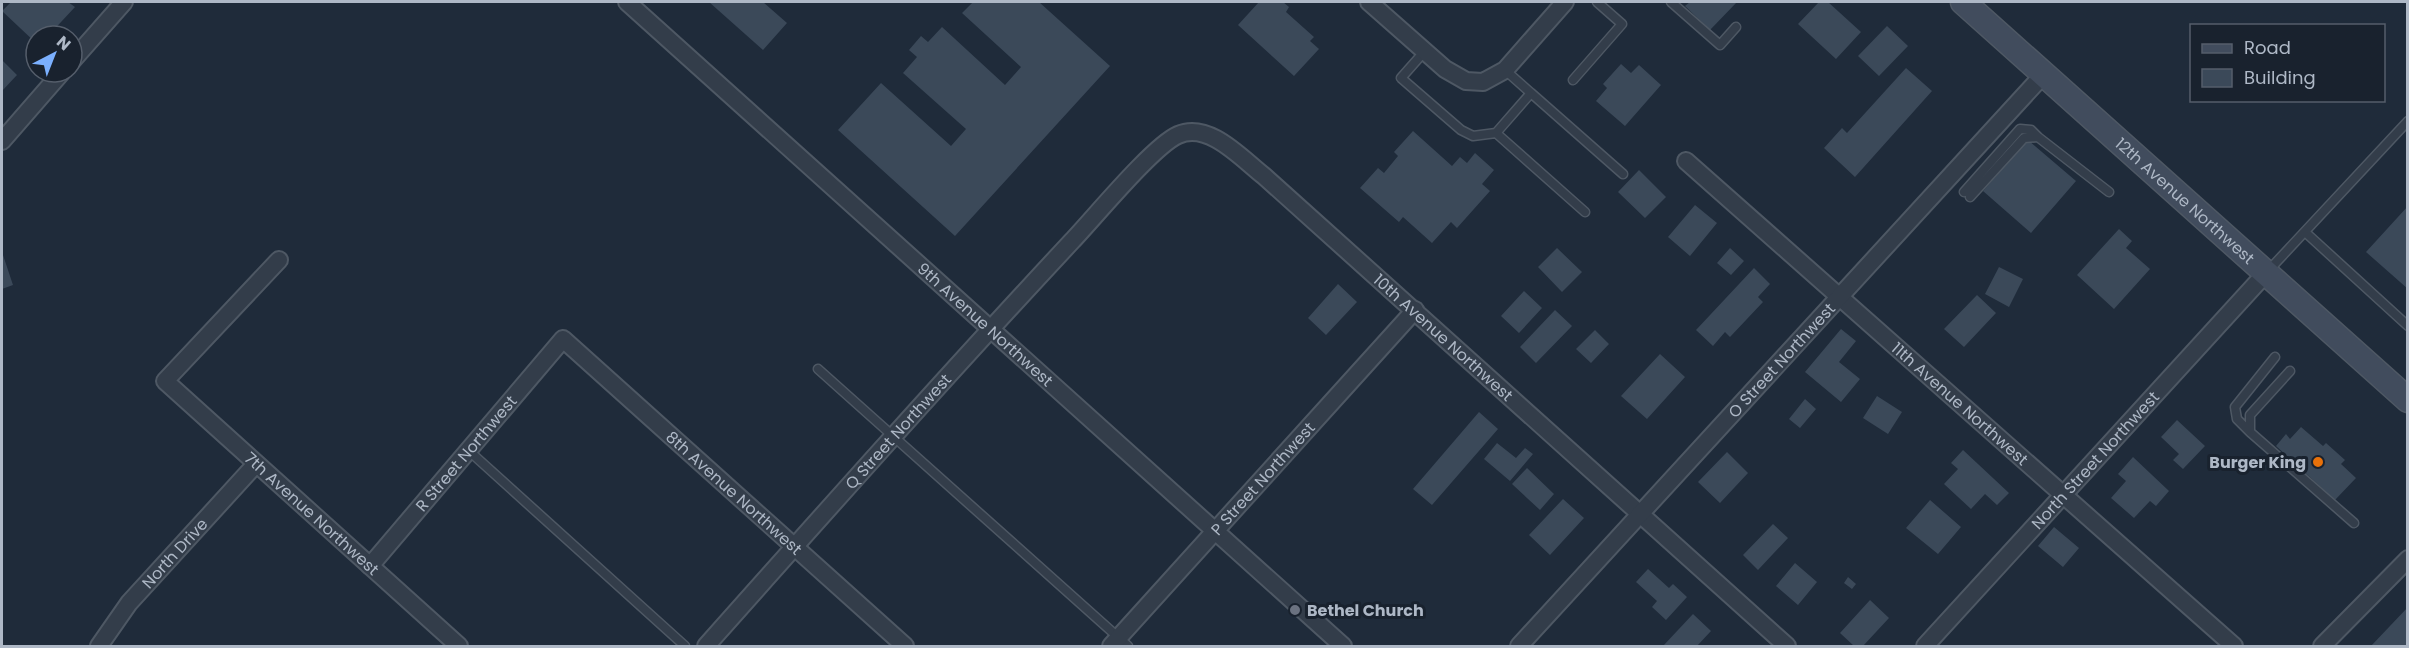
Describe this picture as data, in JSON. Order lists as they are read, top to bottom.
{
  "streets": {
    "main road": ["12th Avenue Northwest"],
    "street": [
      "9th Avenue Northwest",
      "10th Avenue Northwest",
      "O Street Northwest",
      "11th Avenue Northwest",
      "Q Street Northwest",
      "R Street Northwest",
      "North Street Northwest",
      "P Street Northwest",
      "8th Avenue Northwest",
      "7th Avenue Northwest",
      "North Drive"
    ]
  },
  "crossings": [
    ["12th Avenue Northwest", "O Street Northwest"],
    ["12th Avenue Northwest", "North Street Northwest"],
    ["9th Avenue Northwest", "Q Street Northwest"],
    ["9th Avenue Northwest", "P Street Northwest"],
    ["10th Avenue Northwest", "O Street Northwest"],
    ["10th Avenue Northwest", "Q Street Northwest"],
    ["10th Avenue Northwest", "P Street Northwest"],
    ["O Street Northwest", "11th Avenue Northwest"],
    ["11th Avenue Northwest", "North Street Northwest"],
    ["Q Street Northwest", "8th Avenue Northwest"],
    ["R Street Northwest", "8th Avenue Northwest"],
    ["R Street Northwest", "7th Avenue Northwest"],
    ["7th Avenue Northwest", "North Drive"]
  ],
  "places": ["Burger King", "Bethel Church"],
  "legend": ["Road", "Building"],
  "north": "top right"
}
